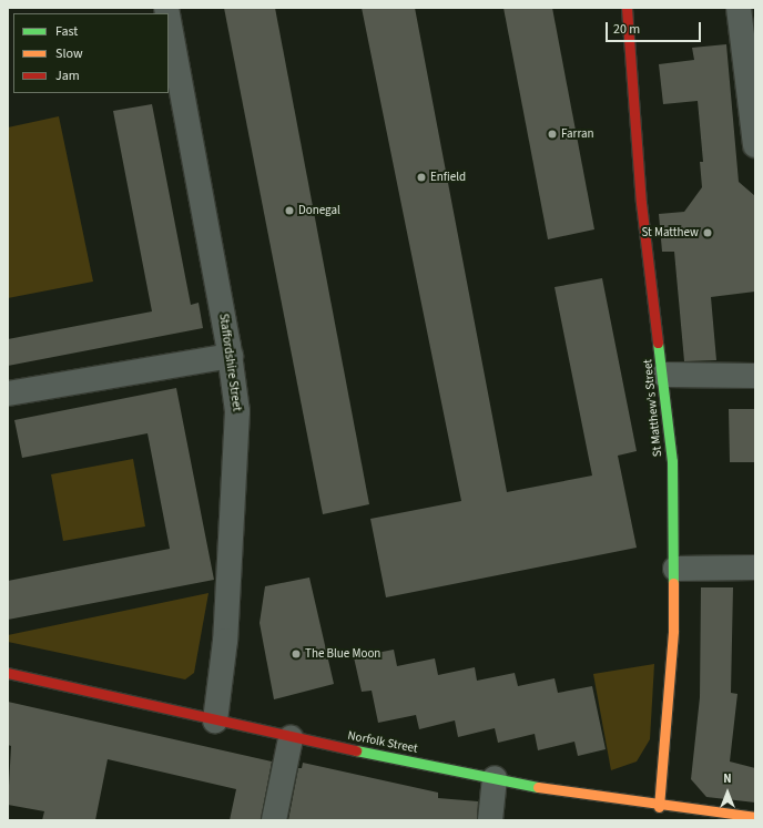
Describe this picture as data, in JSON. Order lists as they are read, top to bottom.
{
  "streets": {
    "street": ["Staffordshire Street", "St Matthew's Street", "Norfolk Street"]
  },
  "crossings": [
    ["Staffordshire Street", "Norfolk Street"],
    ["St Matthew's Street", "Norfolk Street"]
  ],
  "places": [
    "Farran",
    "Enfield",
    "Donegal",
    "St Matthew",
    "The Blue Moon"
  ],
  "legend": ["Fast", "Slow", "Jam"],
  "scale_bar": "20 m",
  "north": "top"
}
